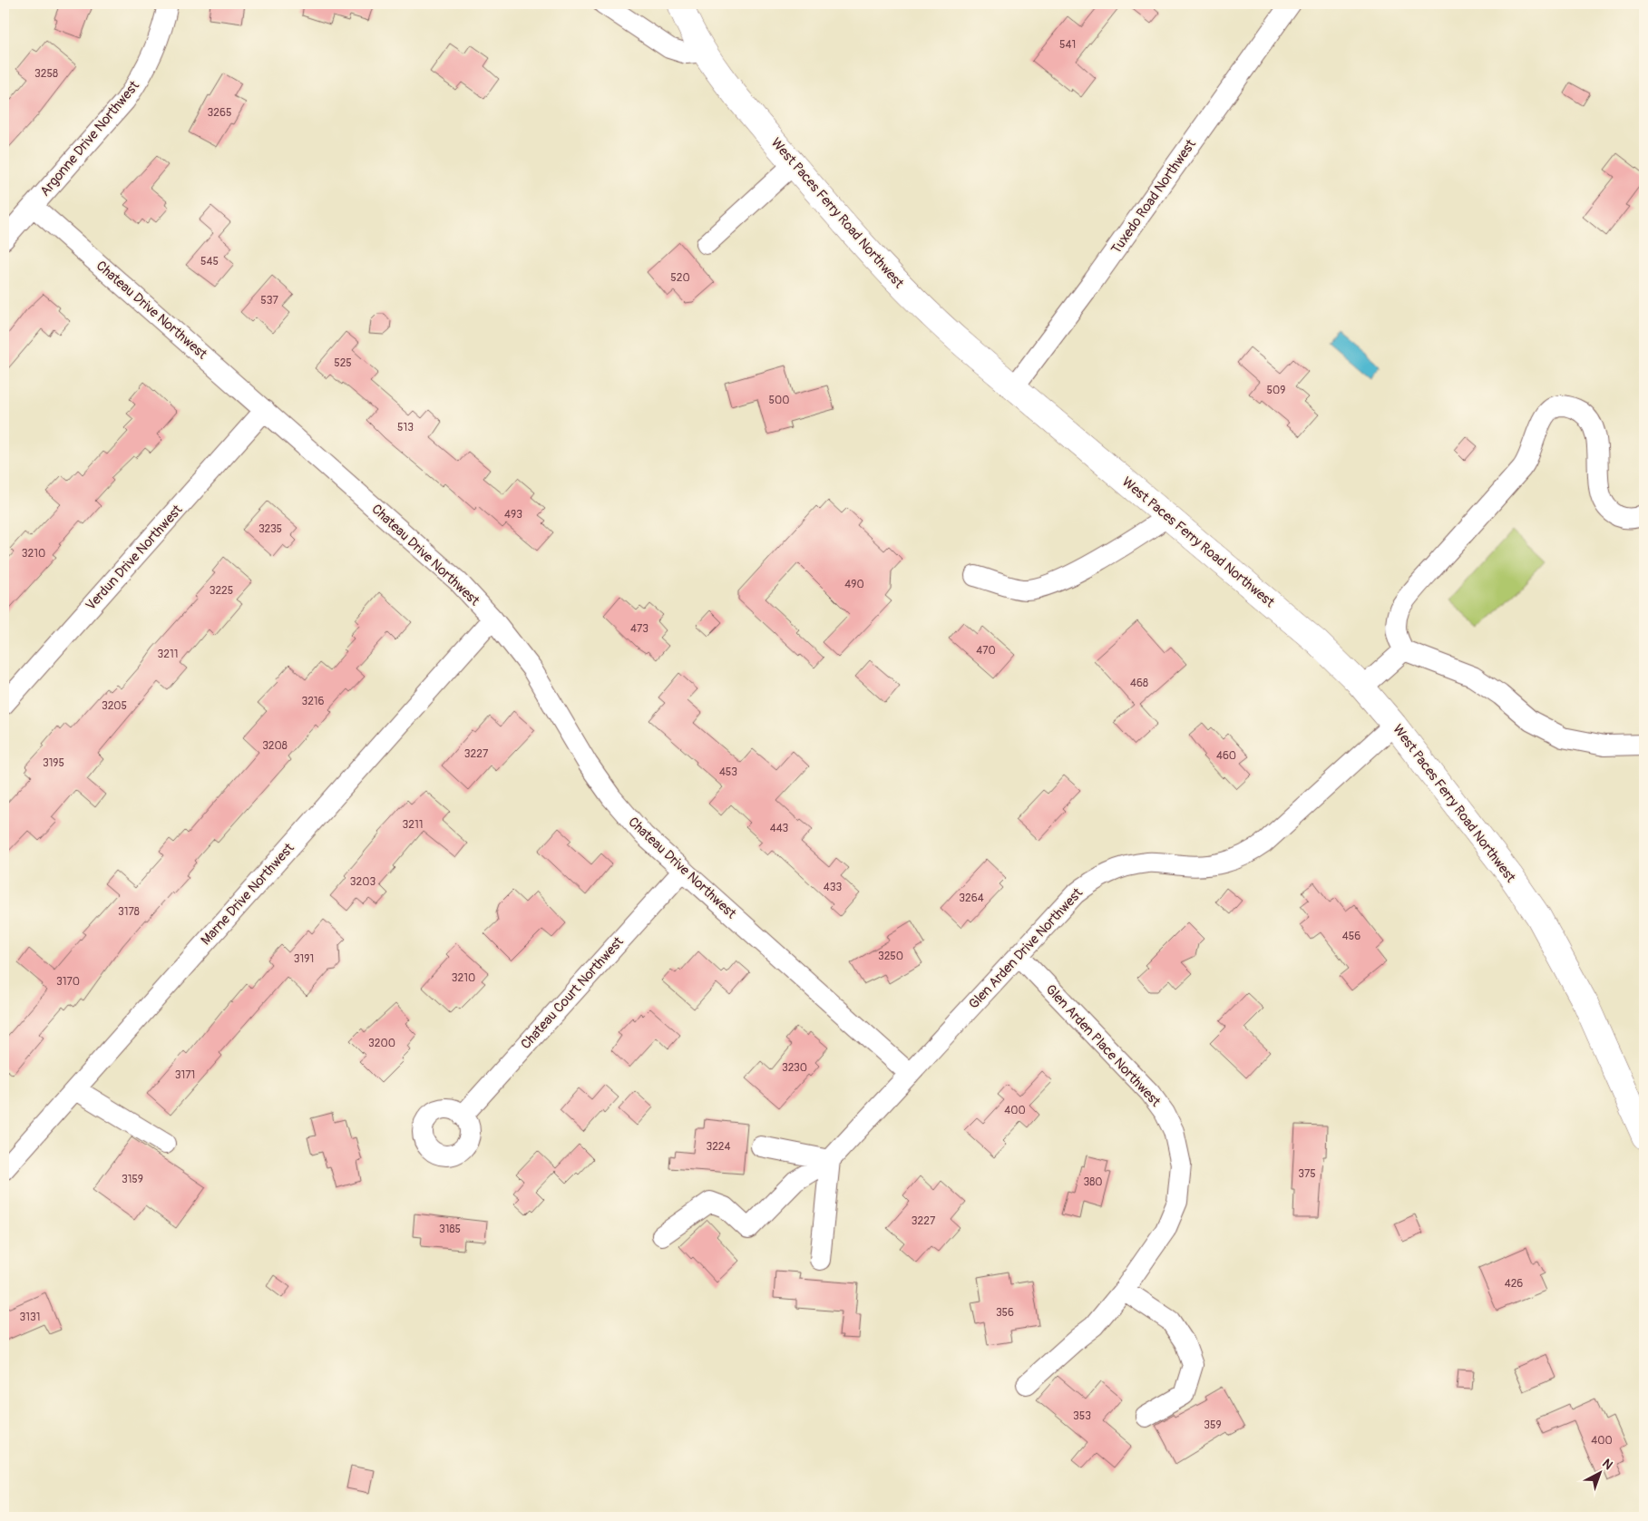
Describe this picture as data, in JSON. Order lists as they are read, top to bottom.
{
  "streets": {
    "main road": ["West Paces Ferry Road Northwest"],
    "street": [
      "Argonne Drive Northwest",
      "Tuxedo Road Northwest",
      "Chateau Drive Northwest",
      "Verdun Drive Northwest",
      "Marne Drive Northwest",
      "Glen Arden Drive Northwest",
      "Chateau Court Northwest",
      "Glen Arden Place Northwest"
    ]
  },
  "crossings": [
    ["Argonne Drive Northwest", "Chateau Drive Northwest"],
    ["Tuxedo Road Northwest", "West Paces Ferry Road Northwest"],
    ["West Paces Ferry Road Northwest", "Glen Arden Drive Northwest"],
    ["Chateau Drive Northwest", "Verdun Drive Northwest"],
    ["Chateau Drive Northwest", "Marne Drive Northwest"],
    ["Chateau Drive Northwest", "Glen Arden Drive Northwest"],
    ["Chateau Drive Northwest", "Chateau Court Northwest"],
    ["Glen Arden Drive Northwest", "Glen Arden Place Northwest"]
  ],
  "house_numbers": [
    "541",
    "3258",
    "3265",
    "545",
    "520",
    "537",
    "525",
    "509",
    "500",
    "513",
    "493",
    "3235",
    "3210",
    "490",
    "3225",
    "473",
    "470",
    "3211",
    "468",
    "3216",
    "3205",
    "3208",
    "3227",
    "460",
    "3195",
    "453",
    "3211",
    "443",
    "3203",
    "433",
    "3264",
    "3178",
    "456",
    "3250",
    "3191",
    "3210",
    "3170",
    "3200",
    "3230",
    "3171",
    "400",
    "3224",
    "375",
    "3159",
    "380",
    "3227",
    "3185",
    "426",
    "356",
    "3131",
    "353",
    "359",
    "400"
  ],
  "north": "top right"
}
